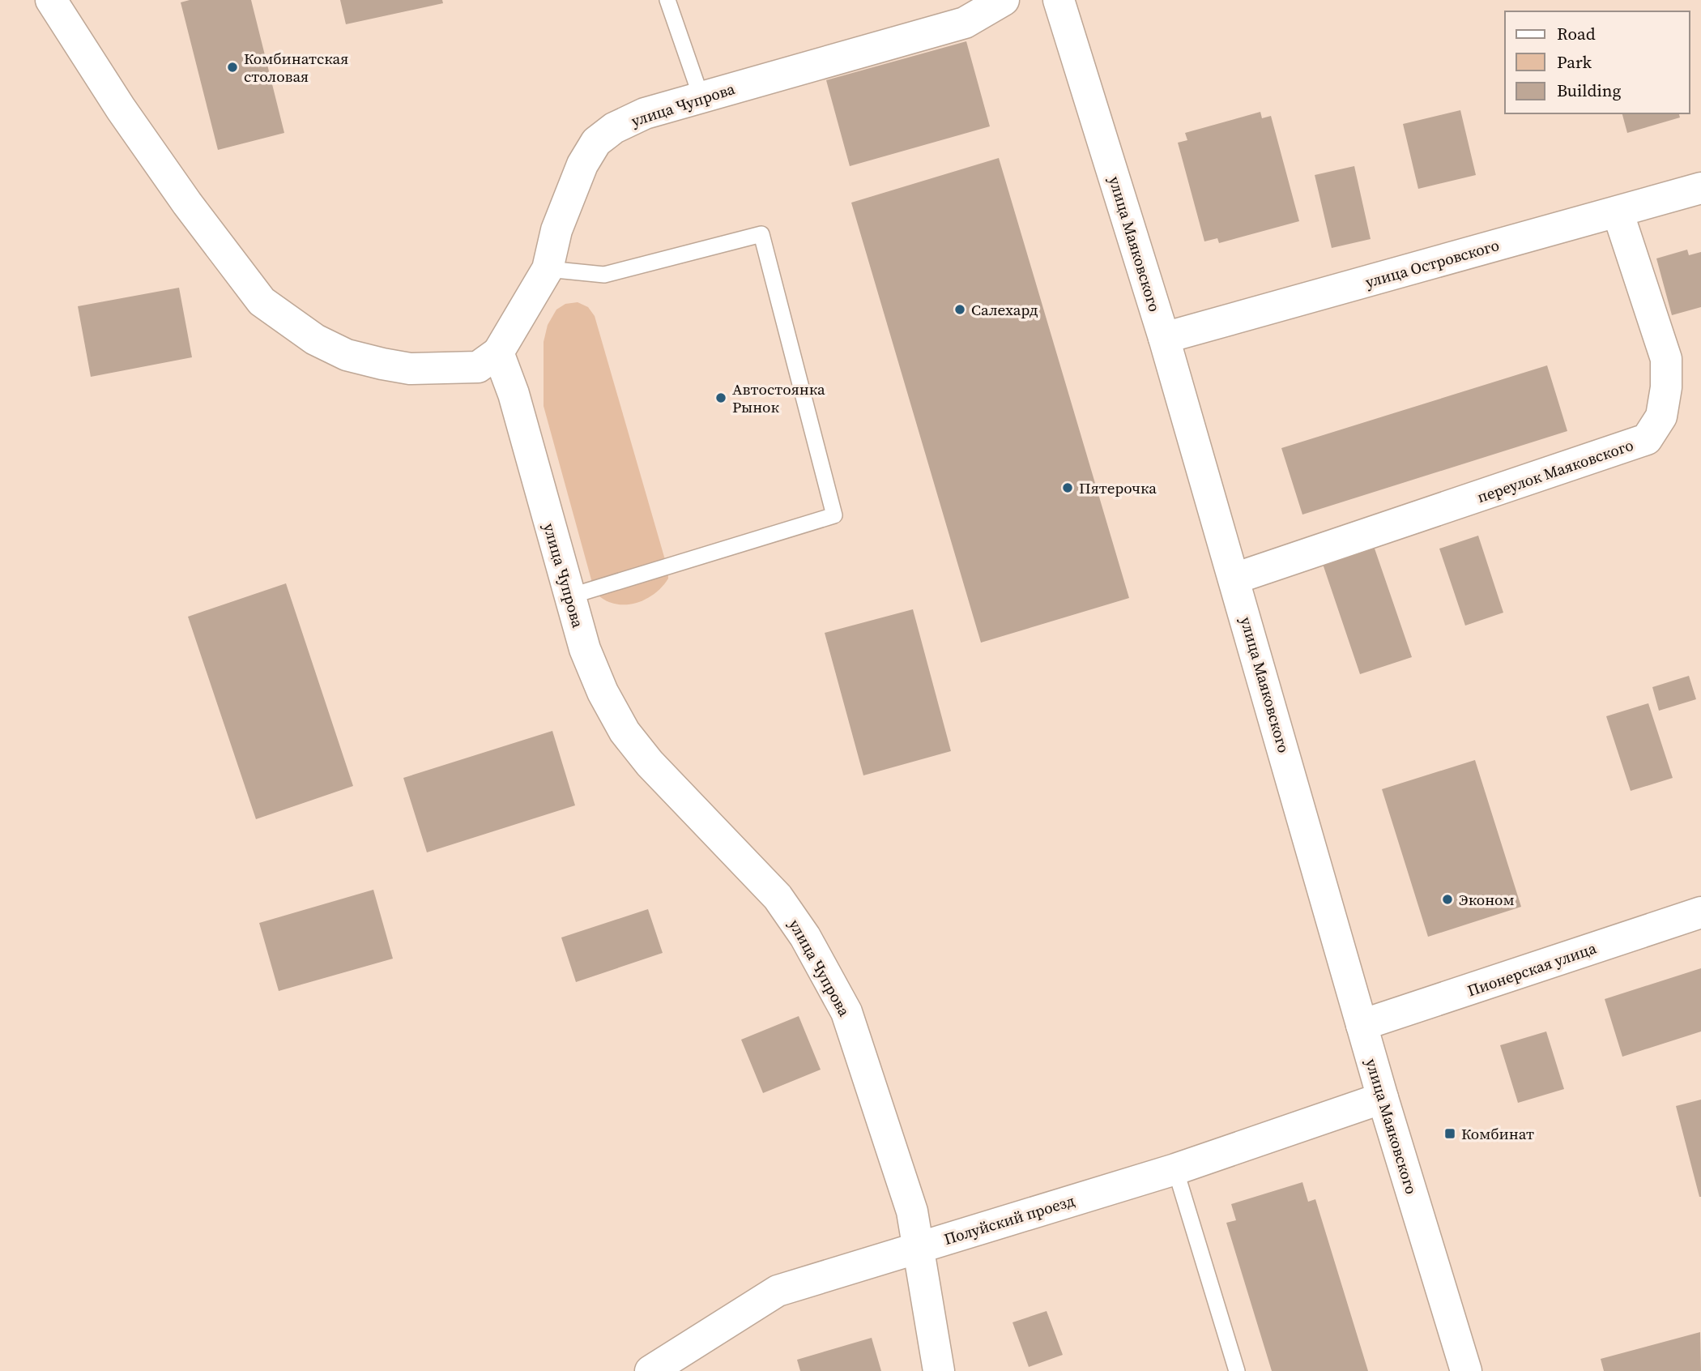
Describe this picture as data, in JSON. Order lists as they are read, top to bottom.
{
  "streets": {
    "street": [
      "улица Чупрова",
      "улица Маяковского",
      "улица Островского",
      "переулок Маяковского",
      "Пионерская улица",
      "Полуйский проезд"
    ]
  },
  "crossings": [
    ["улица Чупрова", "Полуйский проезд"],
    ["улица Маяковского", "улица Островского"],
    ["улица Маяковского", "переулок Маяковского"],
    ["улица Маяковского", "Пионерская улица"],
    ["улица Маяковского", "Полуйский проезд"],
    ["улица Островского", "переулок Маяковского"]
  ],
  "places": {
    "other": [
      "Комбинатская столовая",
      "Салехард",
      "Автостоянка Рынок",
      "Пятерочка",
      "Эконом"
    ],
    "transit": ["Комбинат"]
  },
  "legend": ["Road", "Park", "Building"]
}
